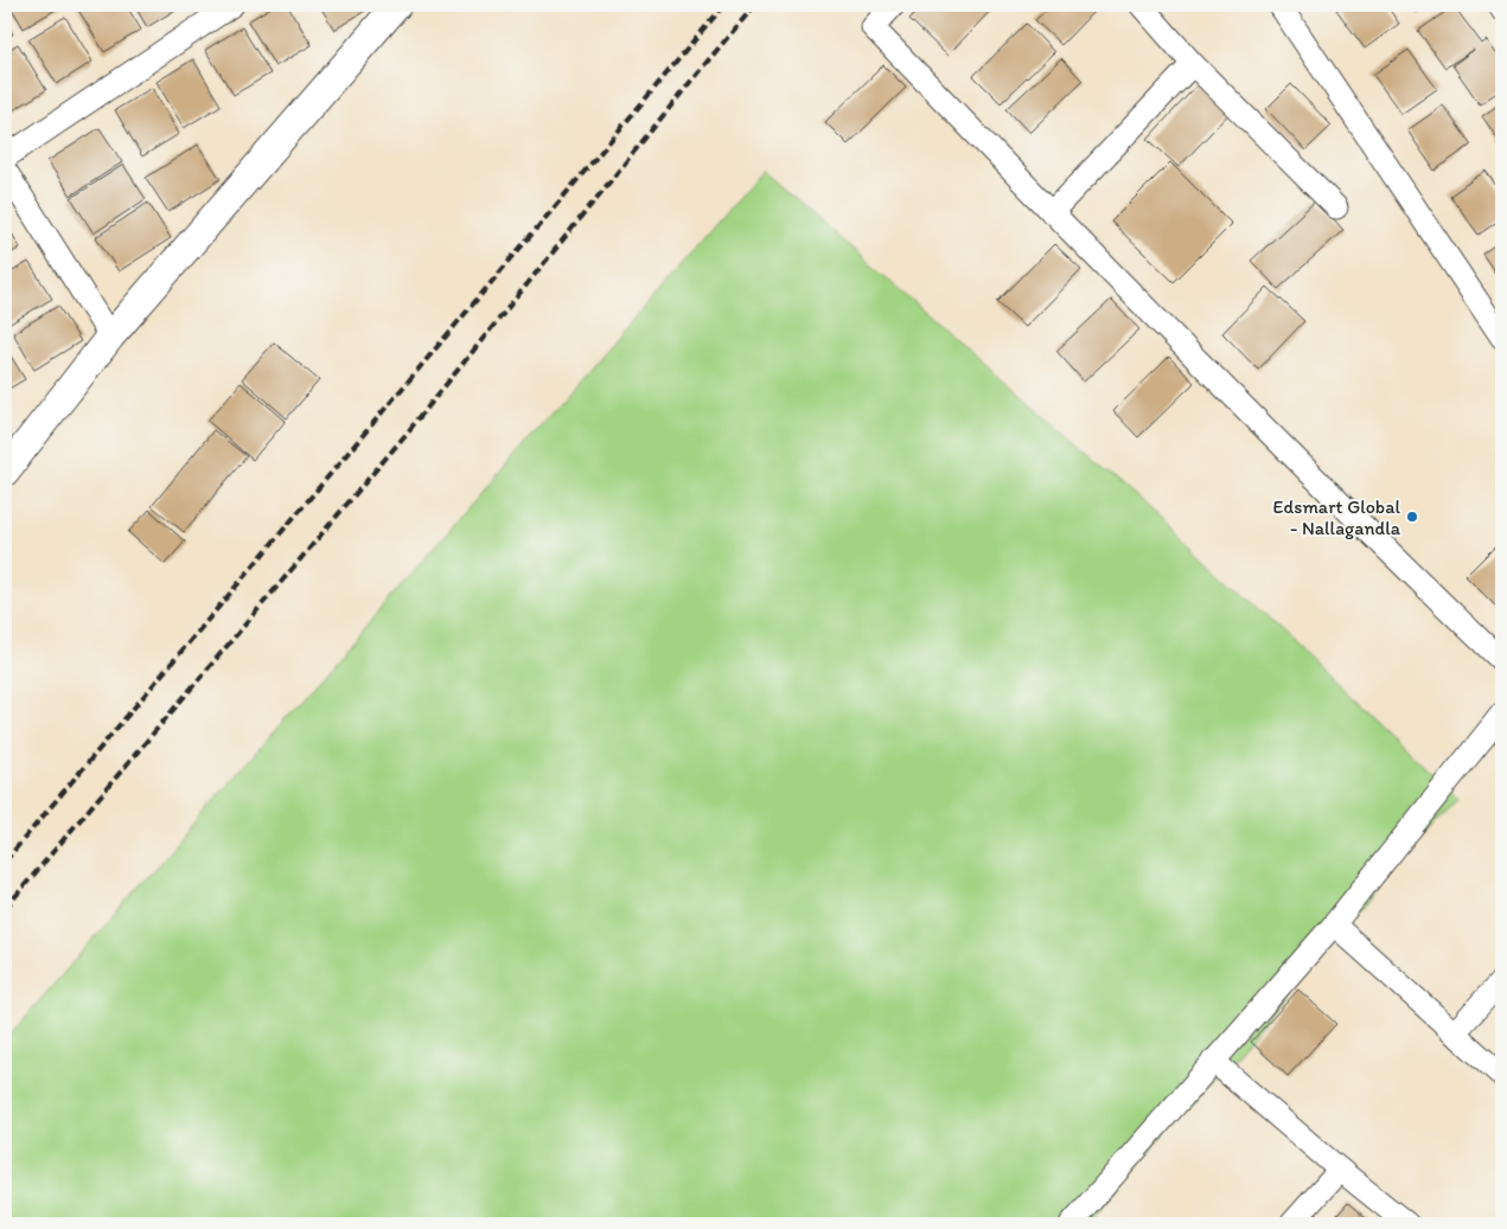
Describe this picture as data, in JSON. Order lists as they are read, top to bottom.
{
  "places": ["Edsmart Global - Nallagandla"]
}
